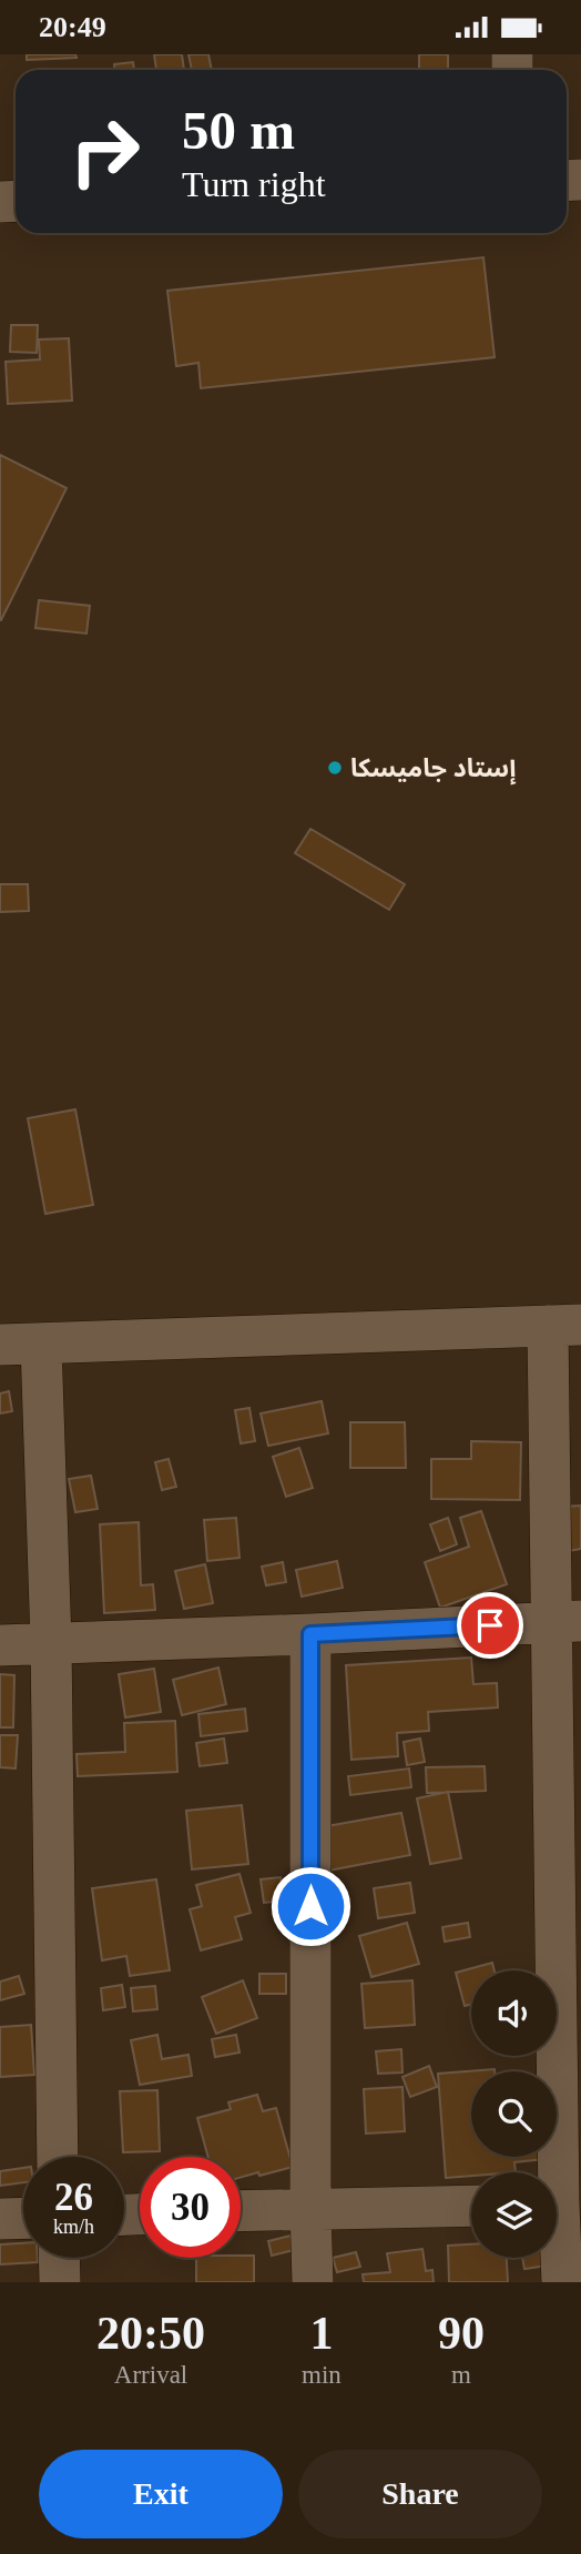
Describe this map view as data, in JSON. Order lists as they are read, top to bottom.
{
  "places": ["إستاد جاميسكا"],
  "page": {
    "status": "20:49",
    "turn": ["50 m", "Turn right"],
    "speed": "26 km/h",
    "limit": "30",
    "eta": [
      "20:50",
      "Arrival",
      "1",
      "min",
      "90",
      "m"
    ],
    "buttons": ["Exit", "Share"]
  }
}
